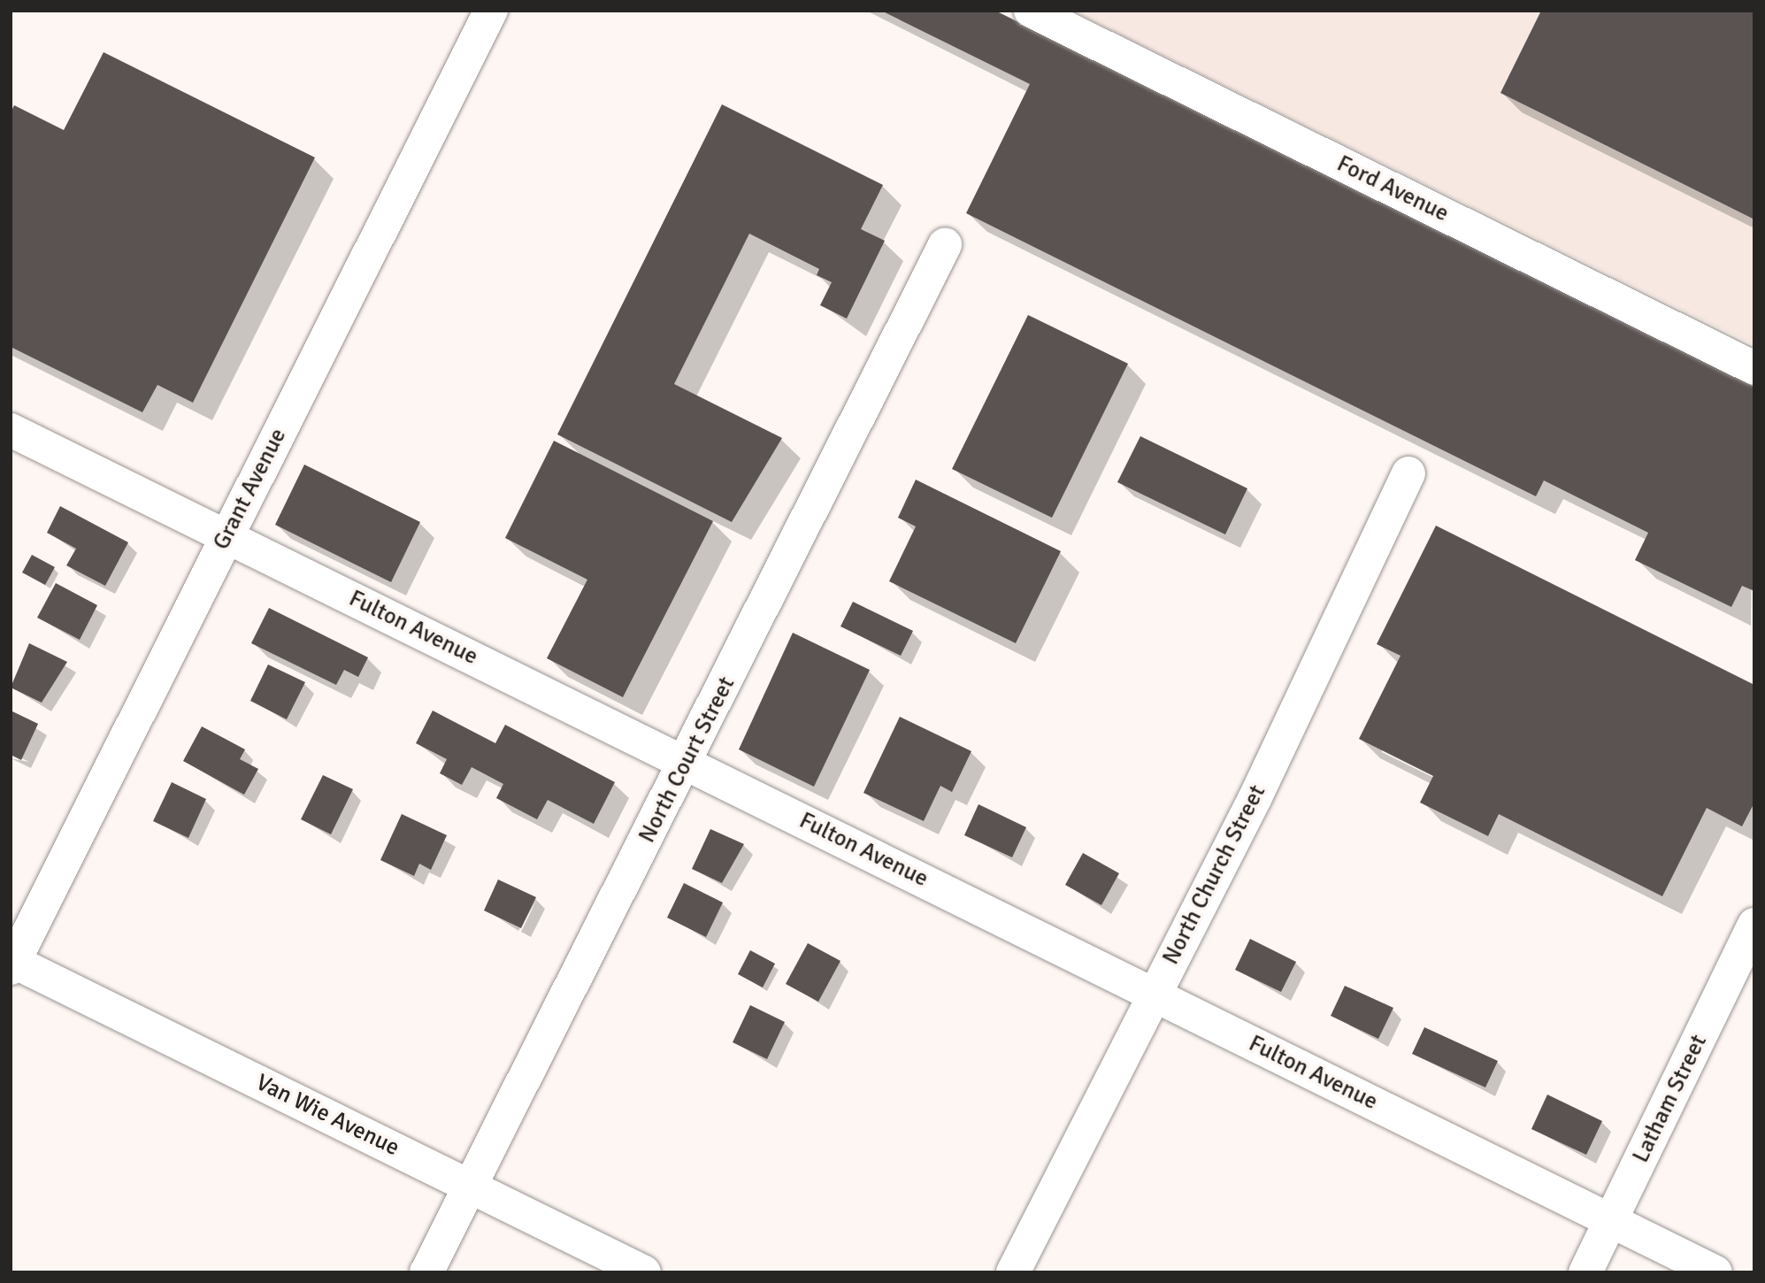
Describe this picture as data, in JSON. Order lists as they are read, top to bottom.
{
  "streets": {
    "street": [
      "Ford Avenue",
      "Grant Avenue",
      "Fulton Avenue",
      "North Court Street",
      "North Church Street",
      "Latham Street",
      "Van Wie Avenue"
    ]
  },
  "crossings": [
    ["Grant Avenue", "Fulton Avenue"],
    ["Grant Avenue", "Van Wie Avenue"],
    ["Fulton Avenue", "North Court Street"],
    ["Fulton Avenue", "North Church Street"],
    ["Fulton Avenue", "Latham Street"],
    ["North Court Street", "Van Wie Avenue"]
  ]
}
